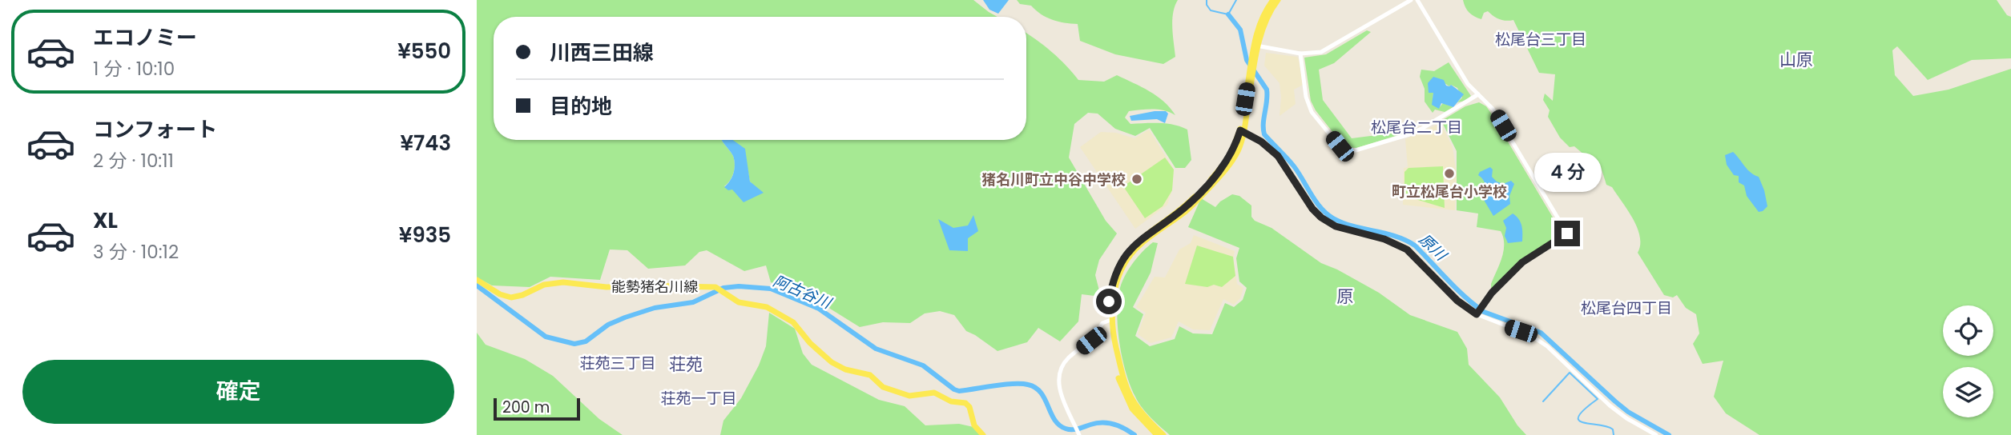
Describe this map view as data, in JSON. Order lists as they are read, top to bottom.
{
  "streets": {
    "main road": ["能勢猪名川線"]
  },
  "districts": [
    "松尾台三丁目",
    "山原",
    "松尾台二丁目",
    "原",
    "松尾台四丁目",
    "荘苑三丁目",
    "荘苑",
    "荘苑一丁目"
  ],
  "water": ["原川", "阿古谷川"],
  "places": ["町立松尾台小学校", "猪名川町立中谷中学校"],
  "scale_bar": "200 m",
  "page": {
    "list": [
      {
        "name": "エコノミー",
        "note": "1 分 · 10:10",
        "value": "¥550"
      },
      {
        "name": "コンフォート",
        "note": "2 分 · 10:11",
        "value": "¥743"
      },
      {
        "name": "XL",
        "note": "3 分 · 10:12",
        "value": "¥935"
      }
    ],
    "banner": ["川西三田線", "目的地"],
    "bubble": "4 分",
    "buttons": "確定",
    "scale": "200 m"
  }
}
